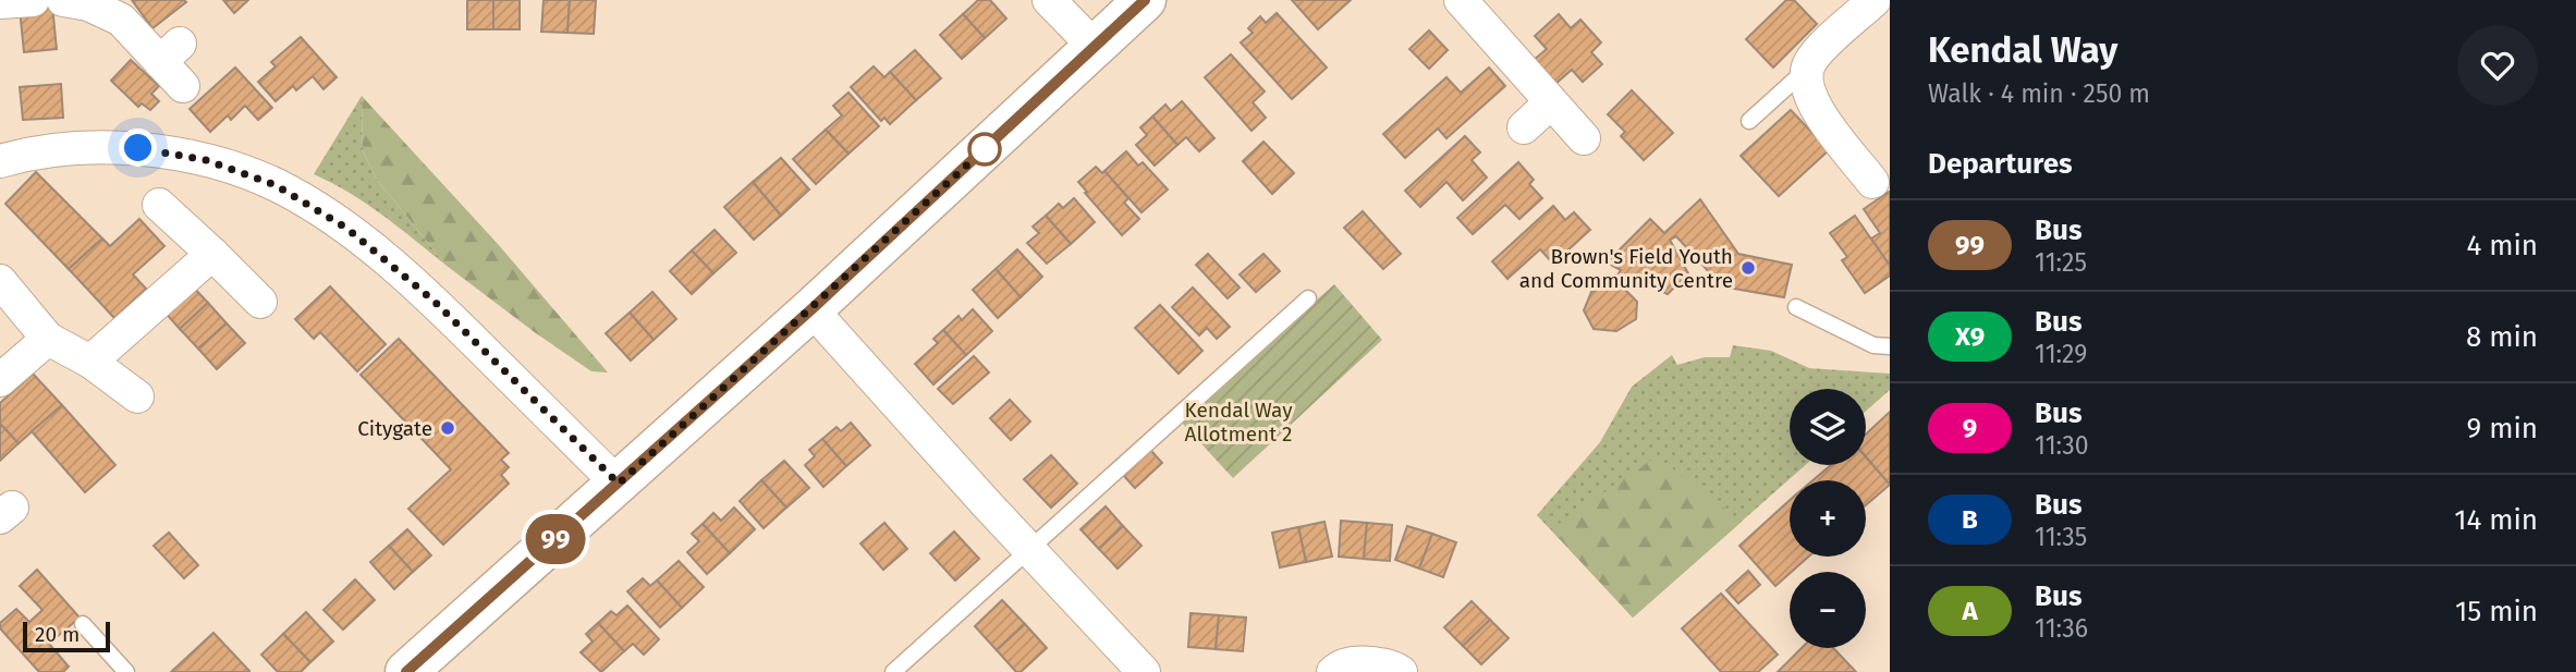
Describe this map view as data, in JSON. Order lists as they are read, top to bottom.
{
  "parks": ["Kendal Way Allotment 2"],
  "places": ["Brown's Field Youth and Community Centre", "Citygate"],
  "lines": ["bus line 99"],
  "scale_bar": "20 m",
  "page": {
    "on_map": "99",
    "heading": [
      ["Kendal Way", "Walk · 4 min · 250 m"],
      "Departures"
    ],
    "list": [
      {
        "mark": "99",
        "name": "Bus",
        "note": "11:25",
        "value": "4 min"
      },
      {
        "mark": "X9",
        "name": "Bus",
        "note": "11:29",
        "value": "8 min"
      },
      {
        "mark": "9",
        "name": "Bus",
        "note": "11:30",
        "value": "9 min"
      },
      {
        "mark": "B",
        "name": "Bus",
        "note": "11:35",
        "value": "14 min"
      },
      {
        "mark": "A",
        "name": "Bus",
        "note": "11:36",
        "value": "15 min"
      }
    ],
    "map_buttons": ["+", "−"],
    "scale": "20 m"
  }
}
